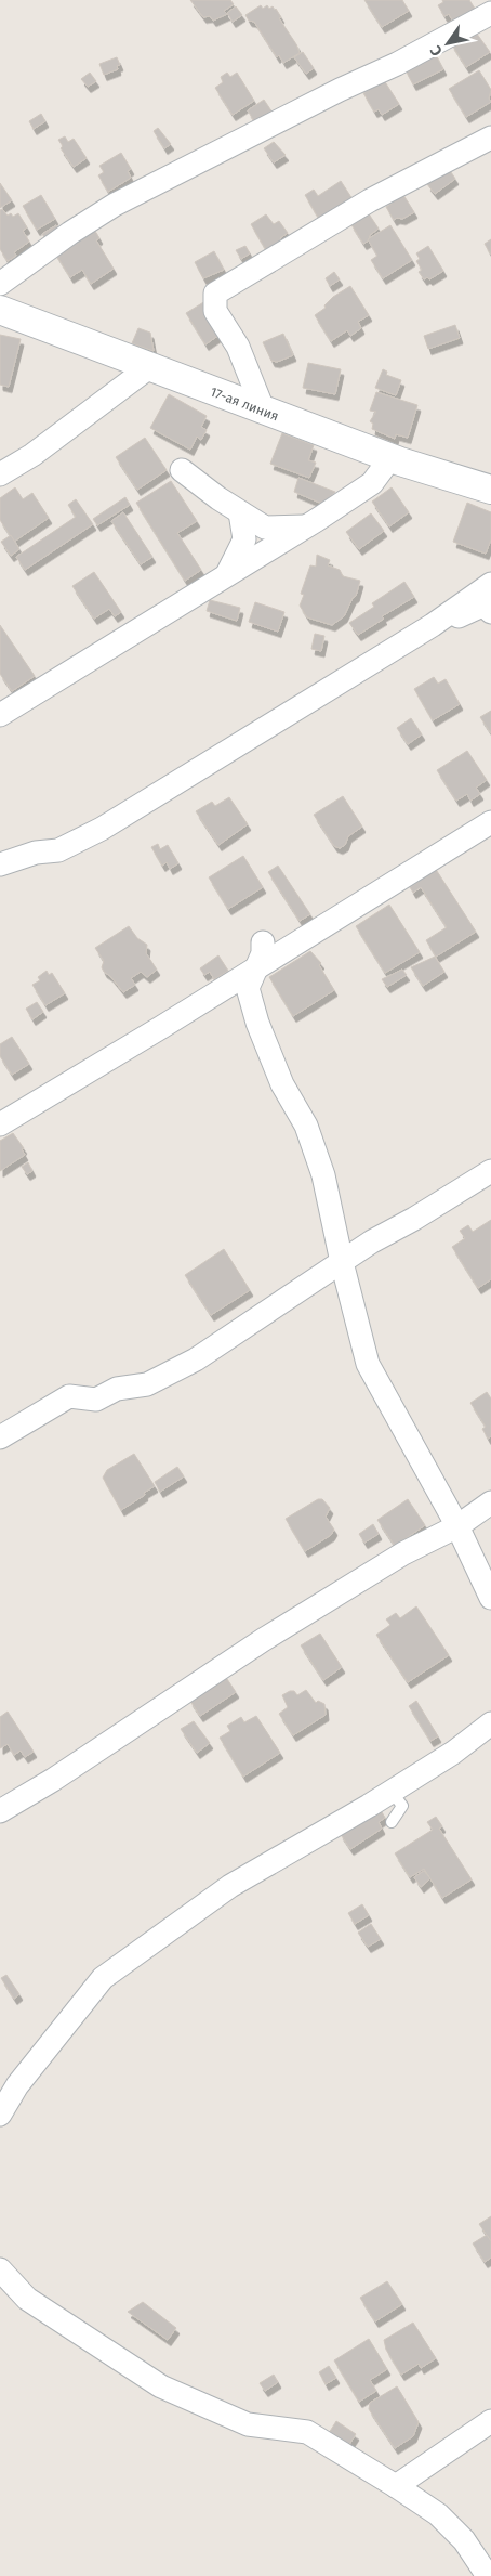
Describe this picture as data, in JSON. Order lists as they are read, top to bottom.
{
  "streets": {
    "street": ["17-ая линия"]
  },
  "north": "bottom left"
}
